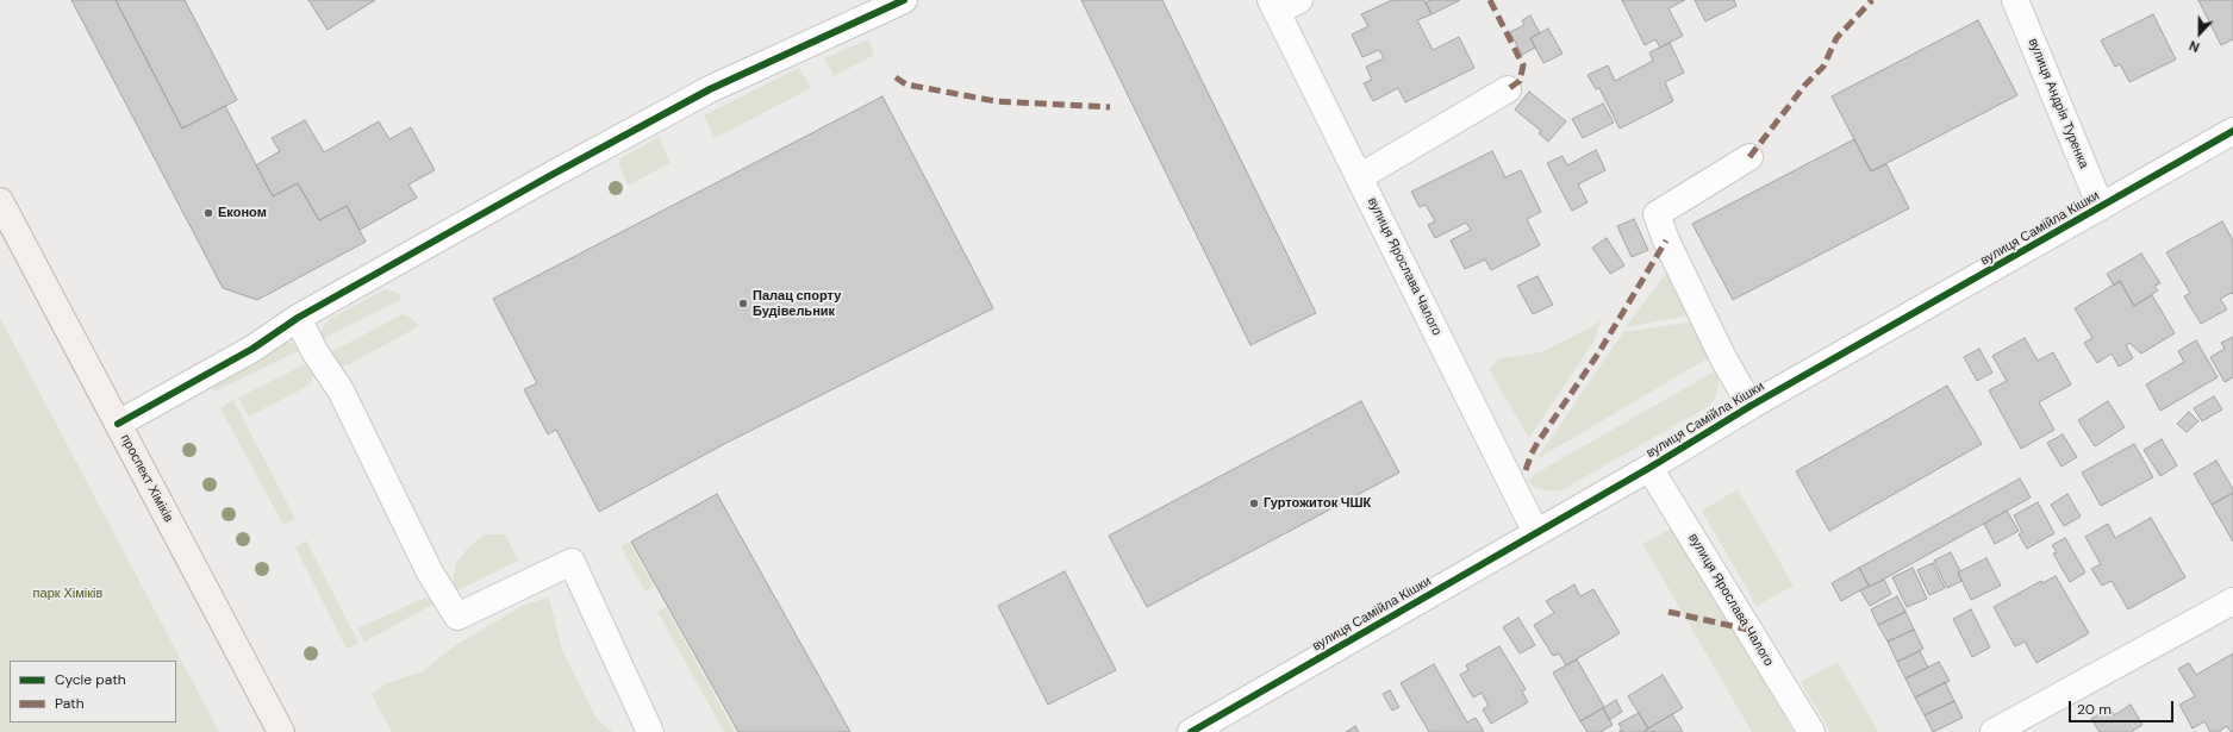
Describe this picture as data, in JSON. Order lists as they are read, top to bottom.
{
  "streets": {
    "main road": ["проспект Хіміків"],
    "street": ["вулиця Андрія Туренка", "вулиця Самійла Кішки", "вулиця Ярослава Чалого"]
  },
  "crossings": [
    ["вулиця Андрія Туренка", "вулиця Самійла Кішки"],
    ["вулиця Самійла Кішки", "вулиця Ярослава Чалого"]
  ],
  "parks": ["парк Хіміків"],
  "places": ["Економ", "Палац спорту Будівельник", "Гуртожиток ЧШК"],
  "legend": ["Cycle path", "Path"],
  "scale_bar": "20 m",
  "north": "bottom"
}
